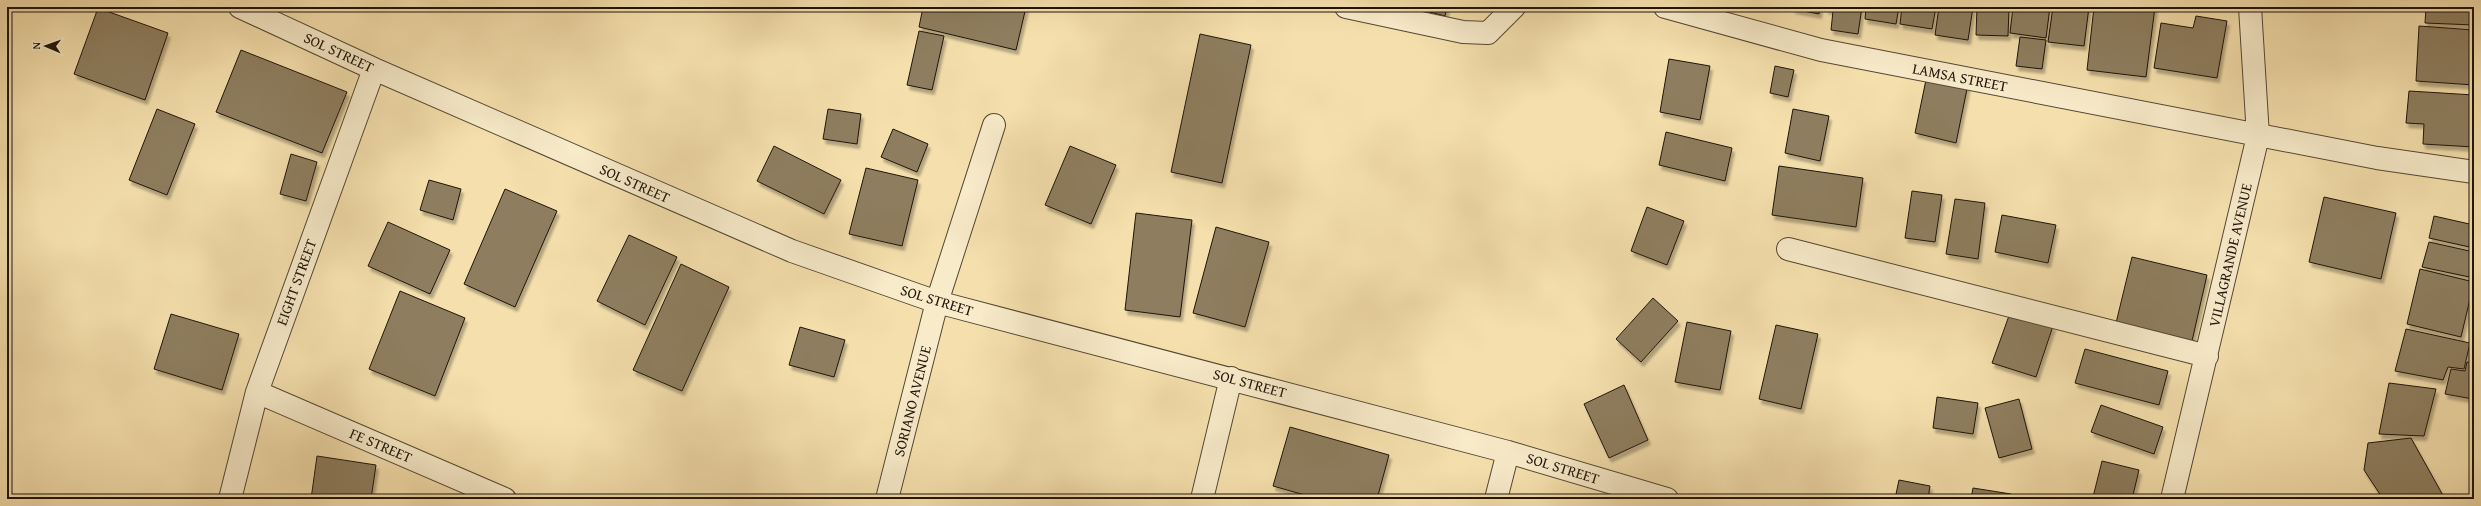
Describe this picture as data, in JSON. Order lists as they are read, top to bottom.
{
  "streets": {
    "street": [
      "SOL STREET",
      "LAMSA STREET",
      "VILLAGRANDE AVENUE",
      "EIGHT STREET",
      "SORIANO AVENUE",
      "FE STREET"
    ]
  },
  "crossings": [
    ["SOL STREET", "EIGHT STREET"],
    ["SOL STREET", "SORIANO AVENUE"],
    ["LAMSA STREET", "VILLAGRANDE AVENUE"],
    ["EIGHT STREET", "FE STREET"]
  ],
  "north": "left"
}
